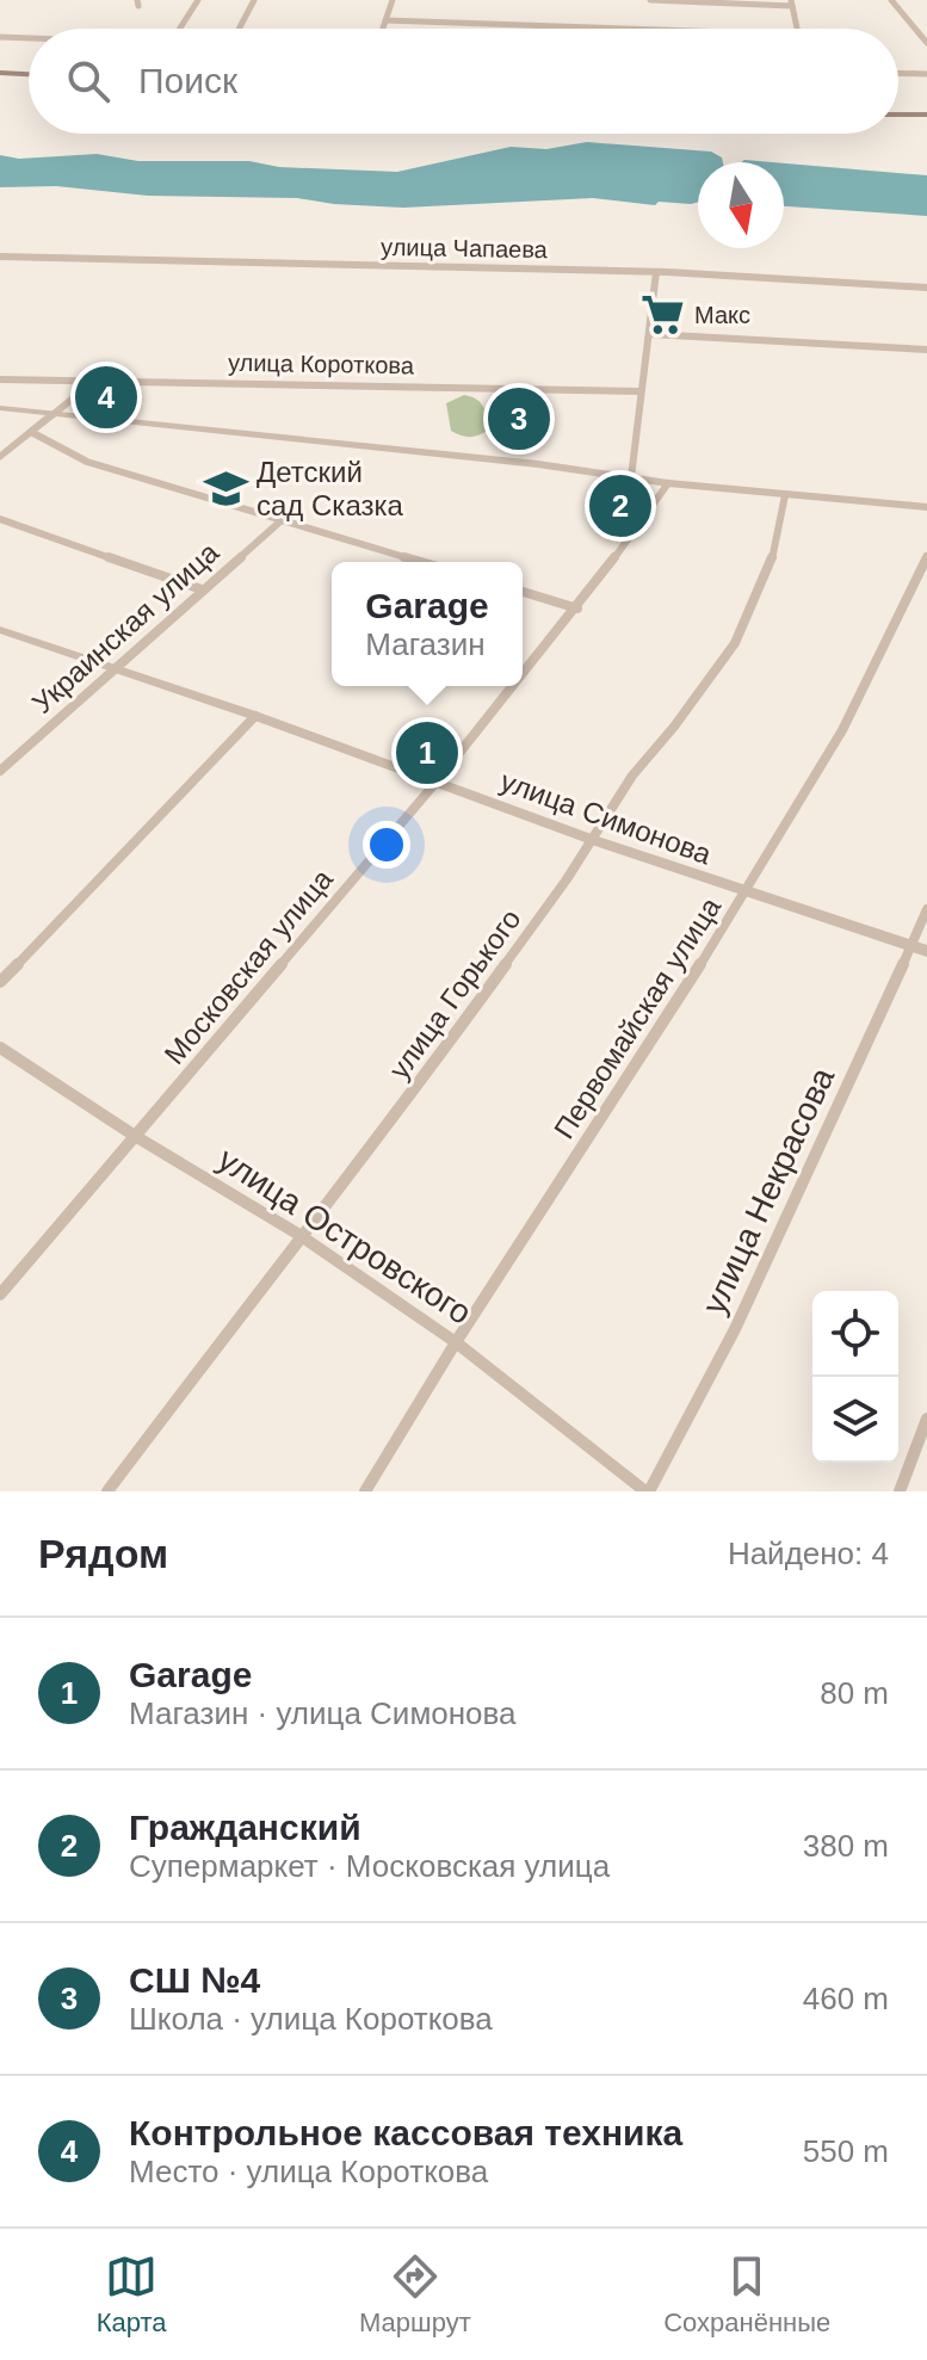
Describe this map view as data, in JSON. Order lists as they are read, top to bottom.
{
  "streets": {
    "street": [
      "улица Чапаева",
      "улица Короткова",
      "Украинская улица",
      "улица Симонова",
      "Московская улица",
      "улица Горького",
      "Первомайская улица",
      "улица Некрасова",
      "улица Островского"
    ]
  },
  "crossings": [
    ["Украинская улица", "улица Симонова"],
    ["улица Симонова", "Московская улица"],
    ["улица Симонова", "улица Горького"],
    ["улица Симонова", "Первомайская улица"],
    ["улица Симонова", "улица Некрасова"],
    ["Московская улица", "улица Островского"],
    ["улица Горького", "улица Островского"],
    ["Первомайская улица", "улица Островского"],
    ["улица Некрасова", "улица Островского"]
  ],
  "places": {
    "supermarket": ["Макс"],
    "school or university": ["Детский сад Сказка"]
  },
  "north": "bottom",
  "page": {
    "search": "Поиск",
    "pins": [
      "4",
      "3",
      "2",
      "1"
    ],
    "popup": ["Garage", "Магазин"],
    "heading": ["Рядом", "Найдено: 4"],
    "list": [
      {
        "mark": "1",
        "name": "Garage",
        "note": "Магазин · улица Симонова",
        "value": "80 m"
      },
      {
        "mark": "2",
        "name": "Гражданский",
        "note": "Супермаркет · Московская улица",
        "value": "380 m"
      },
      {
        "mark": "3",
        "name": "СШ №4",
        "note": "Школа · улица Короткова",
        "value": "460 m"
      },
      {
        "mark": "4",
        "name": "Контрольное кассовая техника",
        "note": "Место · улица Короткова",
        "value": "550 m"
      }
    ],
    "nav": ["Карта", "Маршрут", "Сохранённые"]
  }
}
